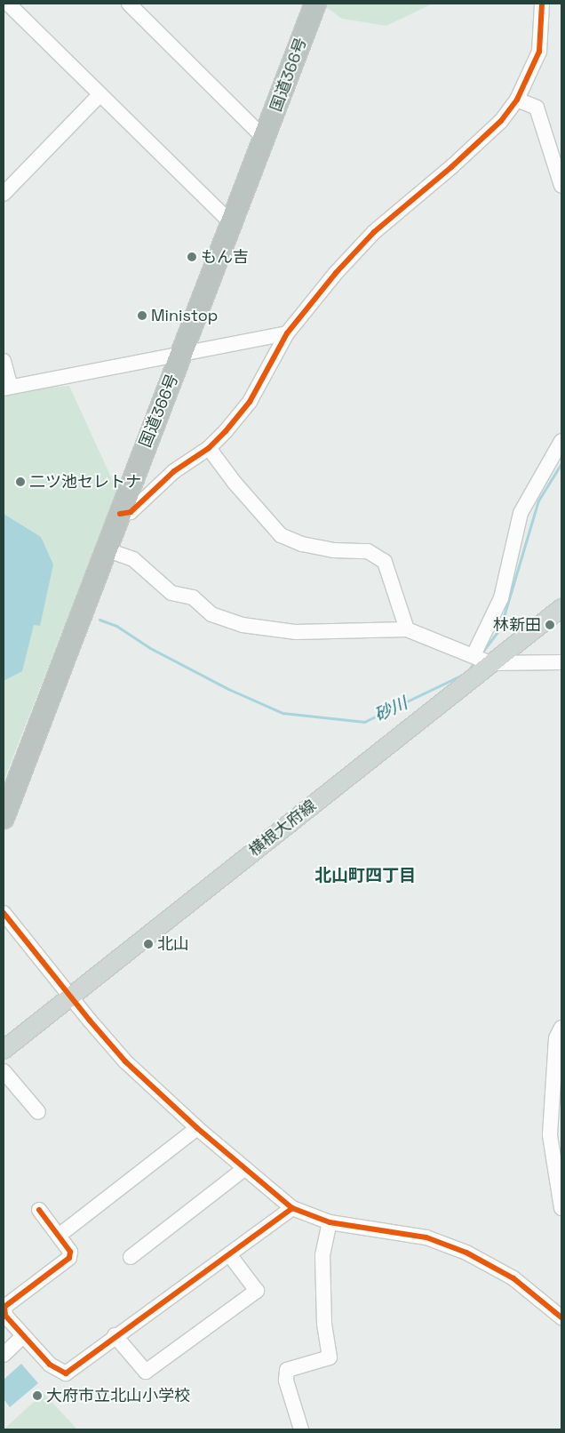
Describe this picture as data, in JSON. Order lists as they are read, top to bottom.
{
  "streets": {
    "highway": ["国道366号"],
    "main road": ["横根大府線"]
  },
  "districts": ["北山町四丁目"],
  "water": ["砂川"],
  "places": [
    "もん吉",
    "Ministop",
    "二ツ池セレトナ",
    "林新田",
    "北山",
    "大府市立北山小学校"
  ]
}
